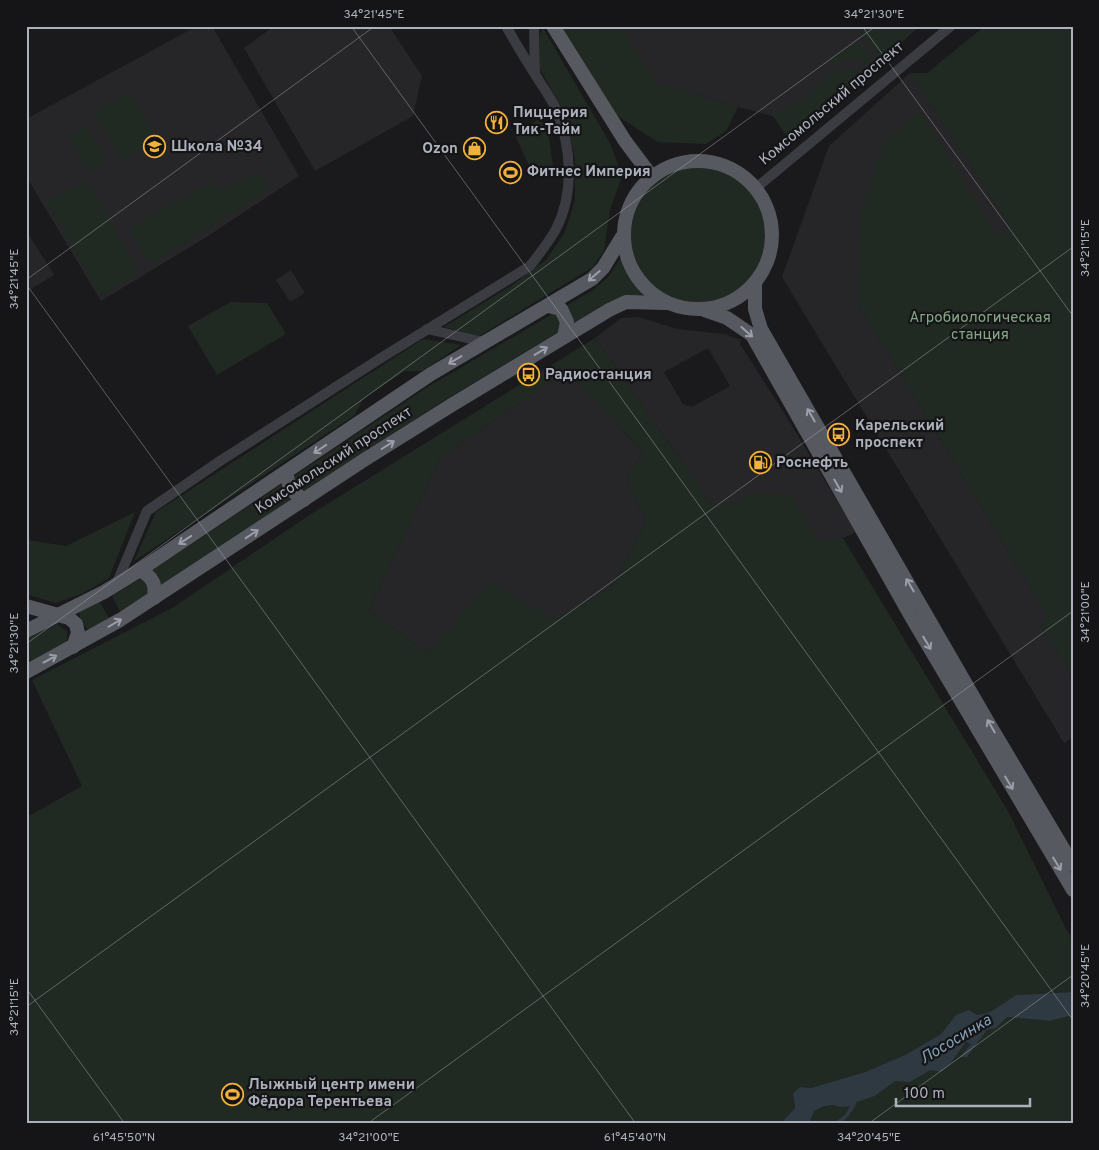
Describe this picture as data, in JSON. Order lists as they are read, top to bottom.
{
  "streets": {
    "main road": ["Комсомольский проспект"]
  },
  "water": ["Лососинка"],
  "parks": ["Агробиологическая станция"],
  "places": {
    "restaurant": ["Пиццерия Тик-Тайм"],
    "school or university": ["Школа №34"],
    "shop": ["Ozon"],
    "sports": ["Фитнес Империя", "Лыжный центр имени Фёдора Терентьева"],
    "bus stop": ["Радиостанция", "Карельский проспект"],
    "fuel station": ["Роснефть"]
  },
  "scale_bar": "100 m",
  "coordinates": [
    "34°21'45\"E",
    "34°21'30\"E",
    "34°21'15\"E",
    "34°21'00\"E",
    "34°20'45\"E",
    "61°45'50\"N",
    "61°45'40\"N"
  ]
}
